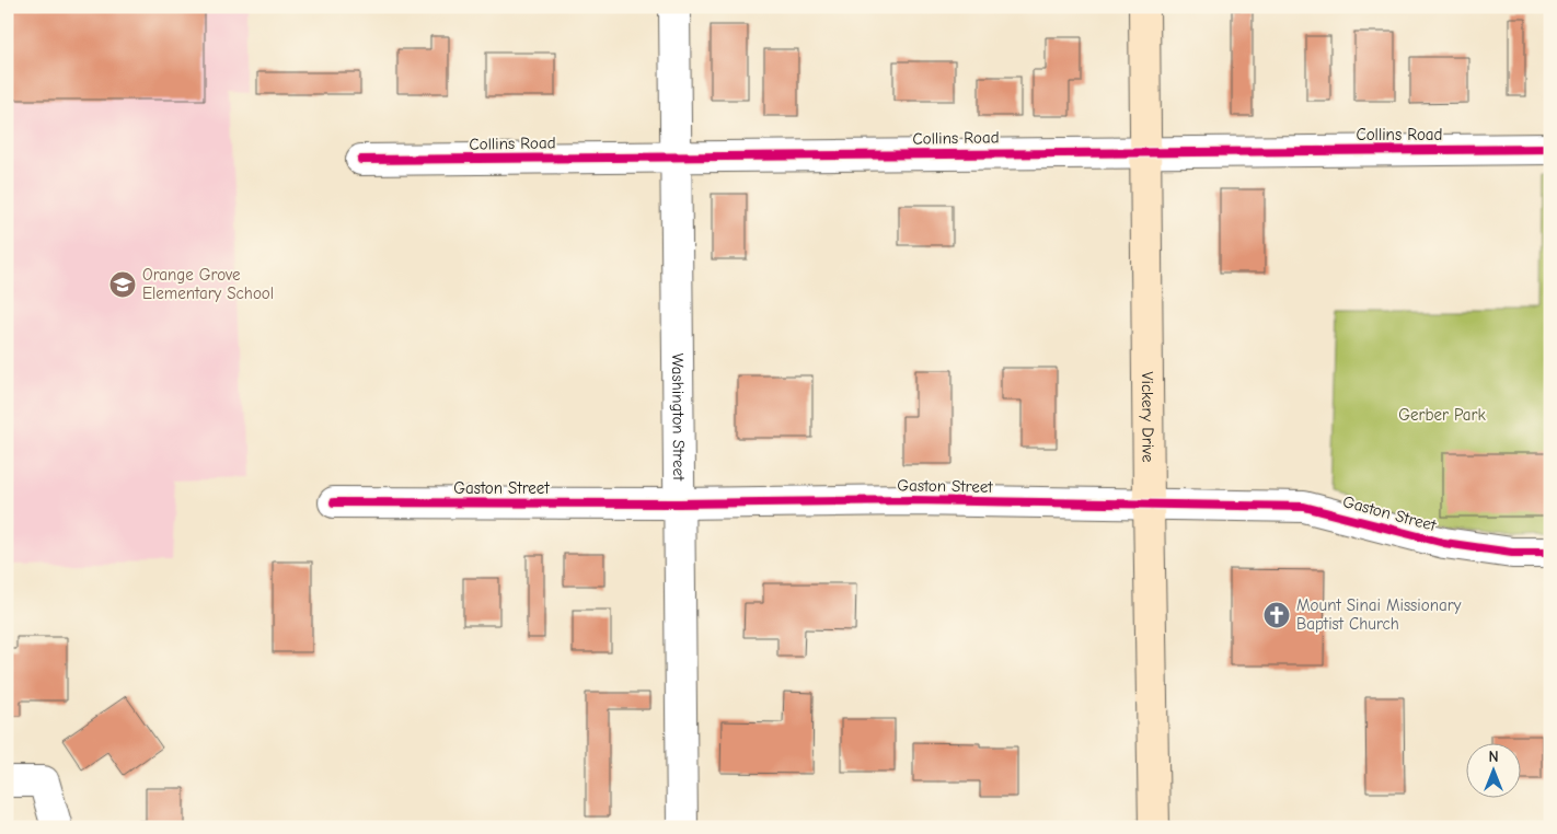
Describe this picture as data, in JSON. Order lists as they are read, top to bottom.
{
  "streets": {
    "street": [
      "Collins Road",
      "Washington Street",
      "Vickery Drive",
      "Gaston Street"
    ]
  },
  "crossings": [
    ["Collins Road", "Washington Street"],
    ["Collins Road", "Vickery Drive"],
    ["Washington Street", "Gaston Street"],
    ["Vickery Drive", "Gaston Street"]
  ],
  "parks": ["Gerber Park"],
  "places": {
    "school or university": ["Orange Grove Elementary School"],
    "church": ["Mount Sinai Missionary Baptist Church"]
  },
  "north": "top"
}
